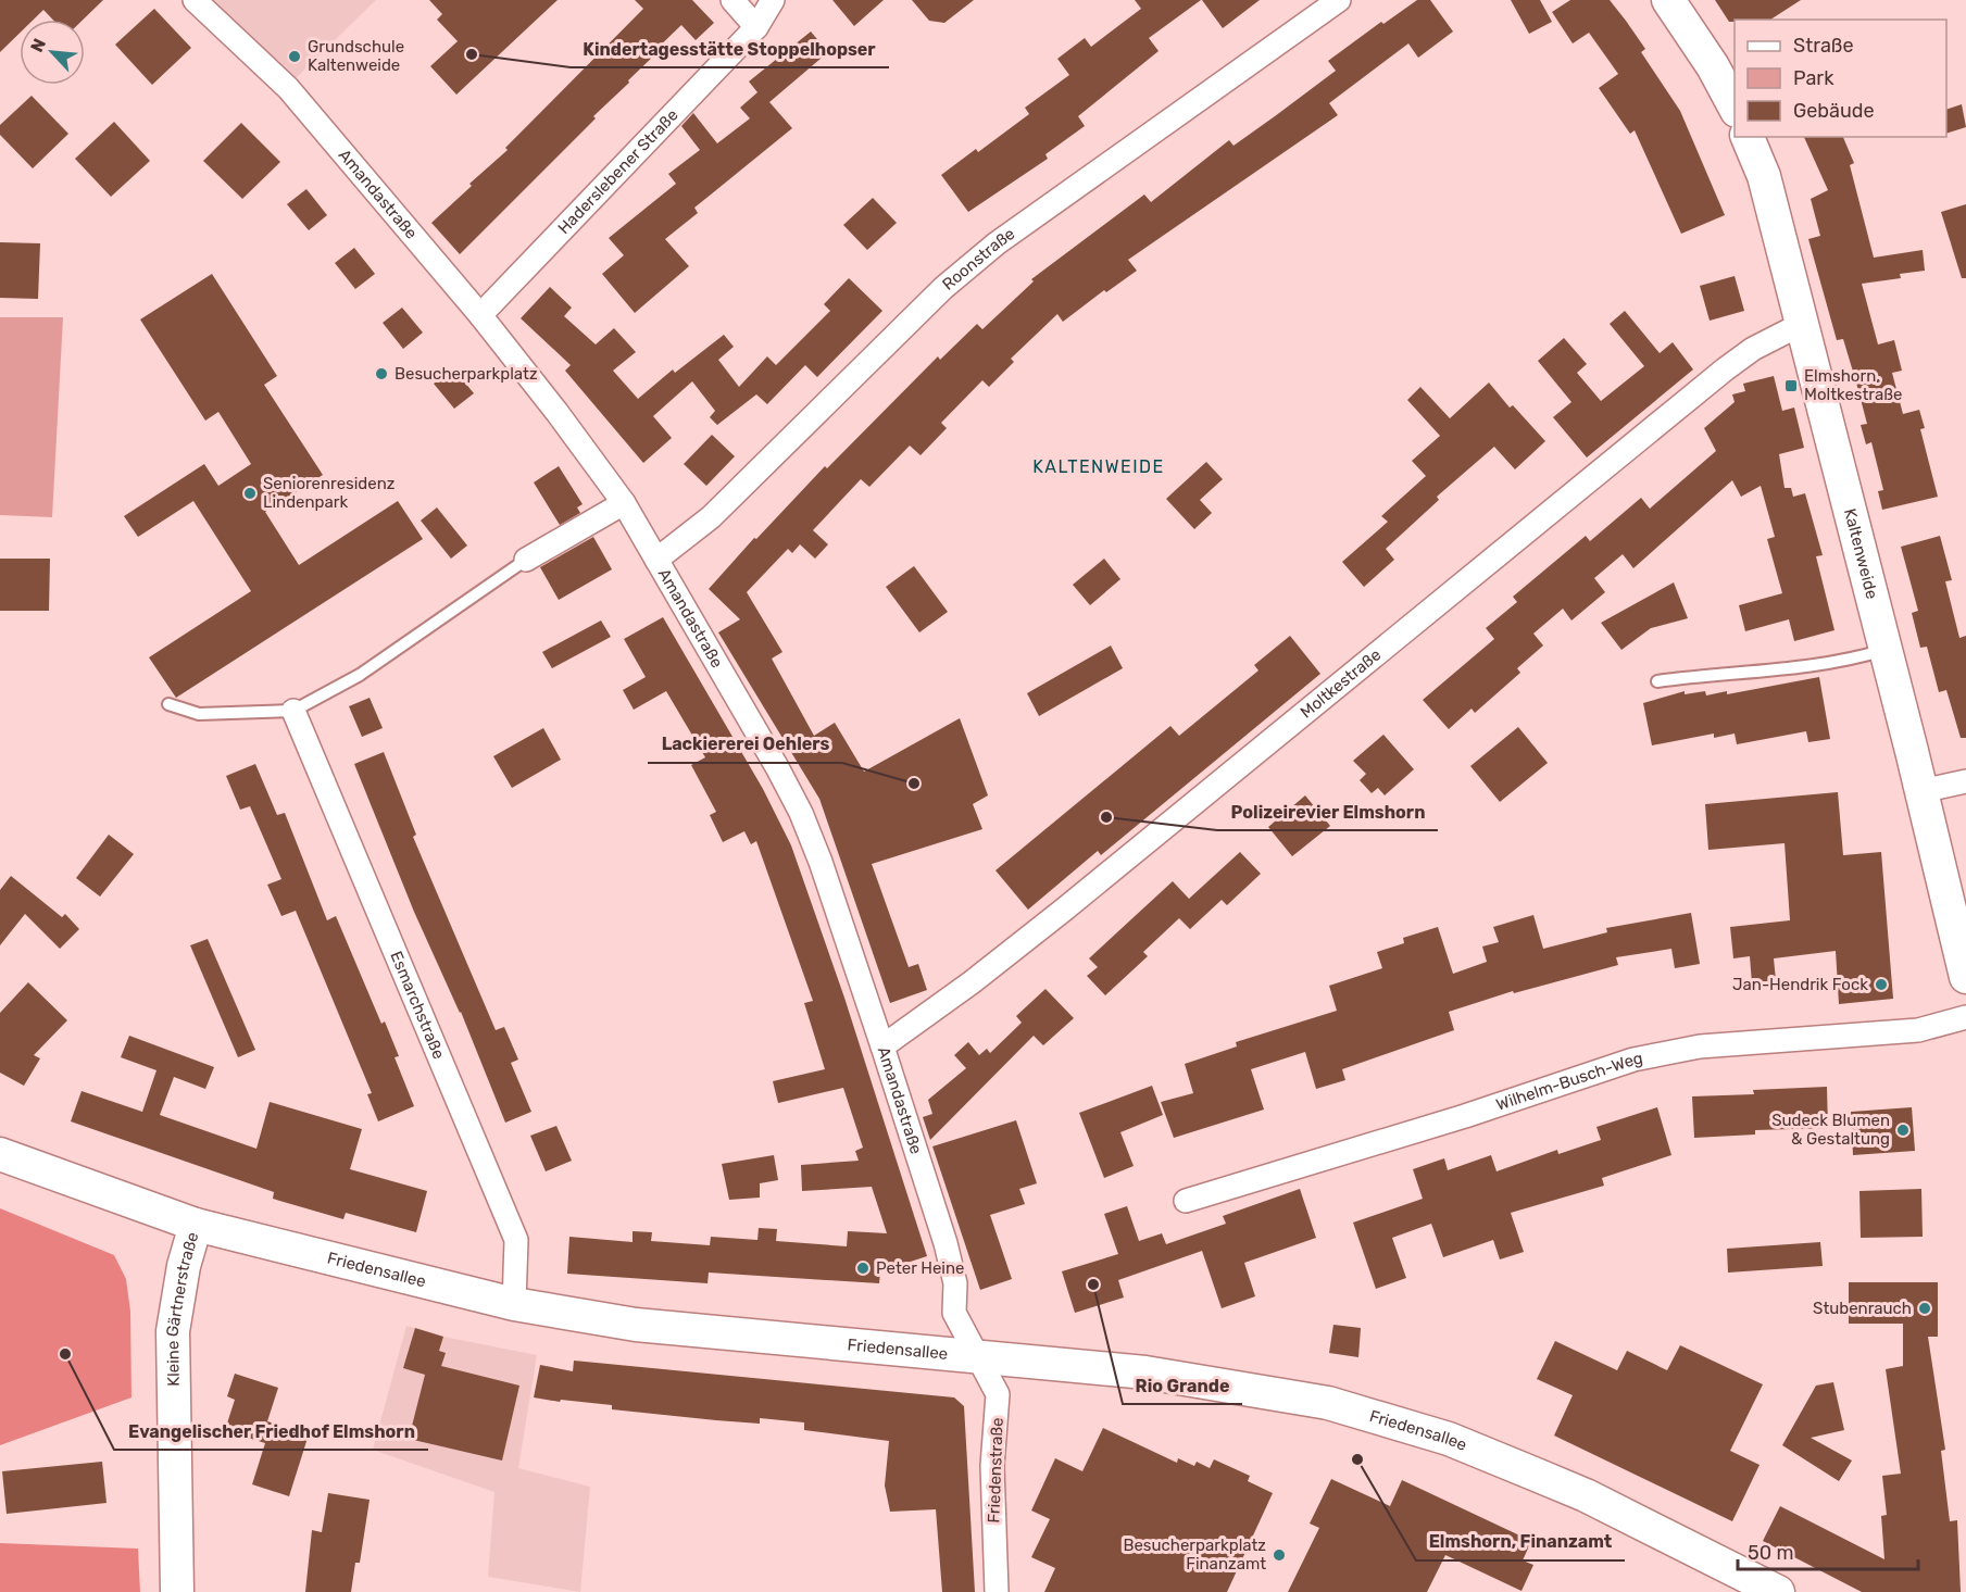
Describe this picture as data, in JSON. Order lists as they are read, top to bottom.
{
  "streets": {
    "main road": ["Kaltenweide", "Friedensallee", "Kleine Gärtnerstraße"],
    "street": [
      "Haderslebener Straße",
      "Amandastraße",
      "Roonstraße",
      "Moltkestraße",
      "Esmarchstraße",
      "Wilhelm-Busch-Weg",
      "Friedenstraße"
    ]
  },
  "crossings": [
    ["Haderslebener Straße", "Amandastraße"],
    ["Amandastraße", "Roonstraße"],
    ["Amandastraße", "Moltkestraße"],
    ["Amandastraße", "Friedensallee"],
    ["Amandastraße", "Friedenstraße"],
    ["Kaltenweide", "Moltkestraße"],
    ["Esmarchstraße", "Friedensallee"],
    ["Friedensallee", "Kleine Gärtnerstraße"],
    ["Friedensallee", "Friedenstraße"]
  ],
  "districts": ["KALTENWEIDE"],
  "places": {
    "other": [
      "Kindertagesstätte Stoppelhopser",
      "Grundschule Kaltenweide",
      "Besucherparkplatz",
      "Seniorenresidenz Lindenpark",
      "Lackiererei Oehlers",
      "Polizeirevier Elmshorn",
      "Jan-Hendrik Fock",
      "Sudeck Blumen & Gestaltung",
      "Peter Heine",
      "Rio Grande",
      "Stubenrauch",
      "Evangelischer Friedhof Elmshorn",
      "Elmshorn, Finanzamt",
      "Besucherparkplatz Finanzamt"
    ],
    "transit": ["Elmshorn, Moltkestraße"]
  },
  "legend": ["Straße", "Park", "Gebäude"],
  "scale_bar": "50 m",
  "north": "top left"
}
